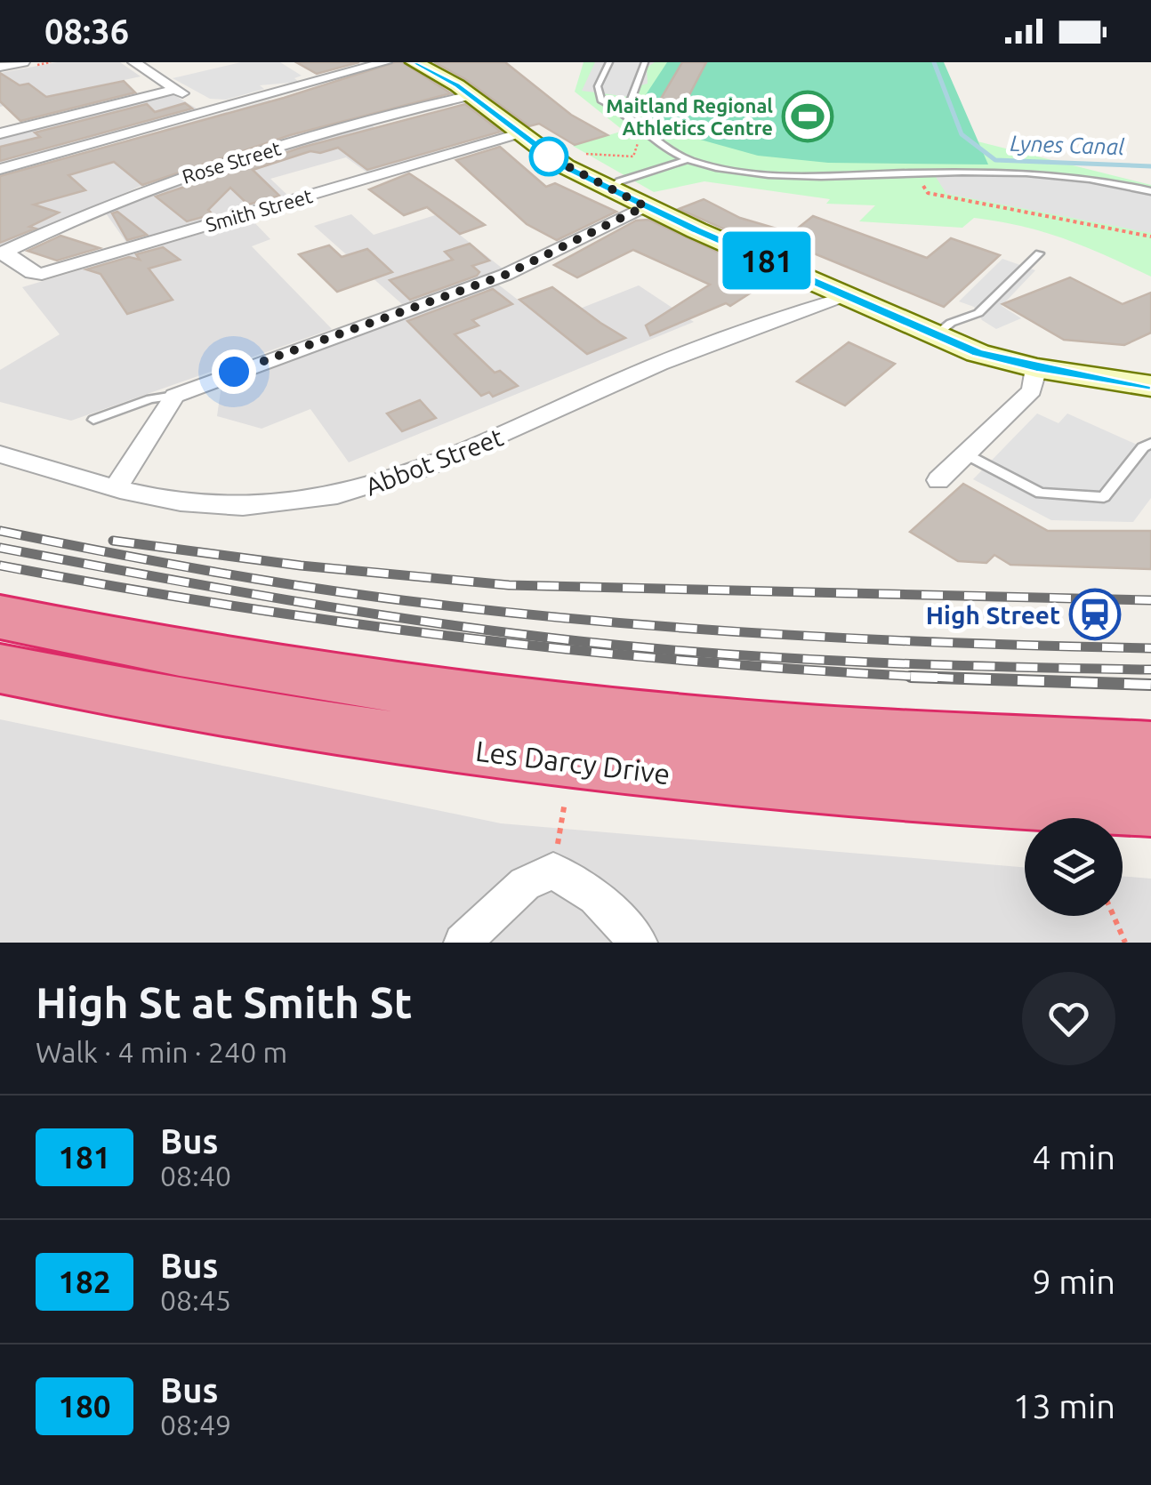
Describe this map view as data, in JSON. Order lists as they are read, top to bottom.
{
  "streets": {
    "highway": ["Les Darcy Drive"],
    "street": ["Rose Street", "Smith Street", "Abbot Street"]
  },
  "crossings": [
    ["Rose Street", "Smith Street"]
  ],
  "water": ["Lynes Canal"],
  "places": {
    "sports": ["Maitland Regional Athletics Centre"],
    "station": ["High Street"]
  },
  "lines": ["bus line 181"],
  "page": {
    "status": "08:36",
    "on_map": "181",
    "heading": ["High St at Smith St", "Walk · 4 min · 240 m"],
    "list": [
      {
        "mark": "181",
        "name": "Bus",
        "note": "08:40",
        "value": "4 min"
      },
      {
        "mark": "182",
        "name": "Bus",
        "note": "08:45",
        "value": "9 min"
      },
      {
        "mark": "180",
        "name": "Bus",
        "note": "08:49",
        "value": "13 min"
      }
    ]
  }
}
